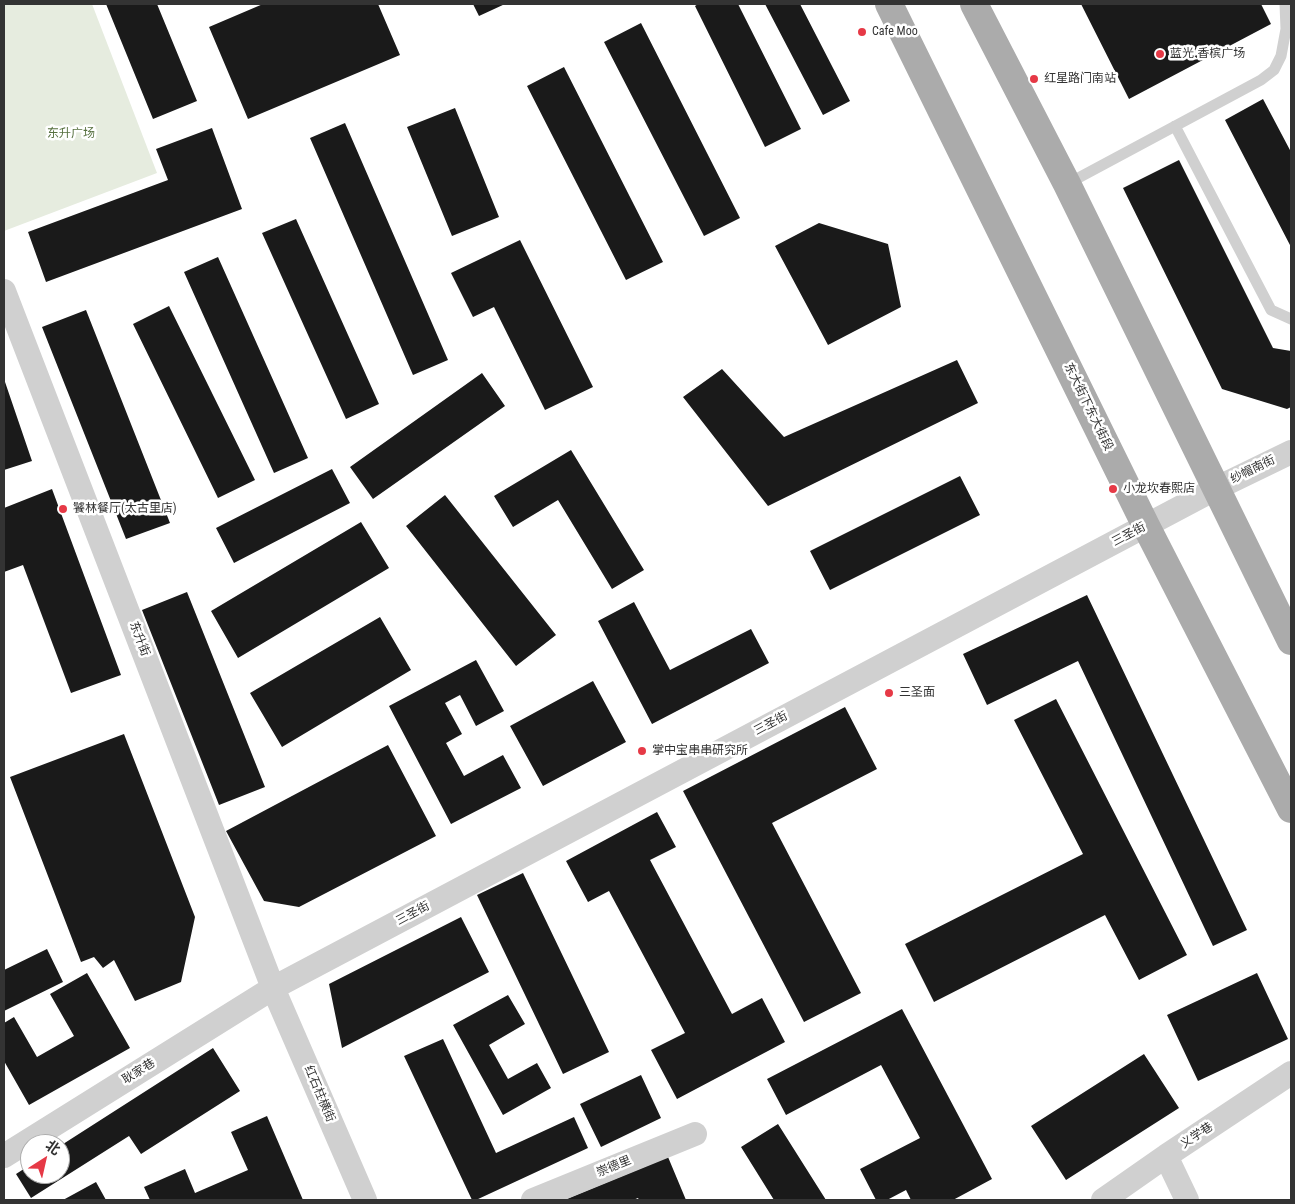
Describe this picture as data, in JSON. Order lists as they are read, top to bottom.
{
  "streets": {
    "main road": ["东大街下东大街段"],
    "street": [
      "纱帽南街",
      "三圣街",
      "东升街",
      "耿家巷",
      "红石柱横街",
      "义学巷",
      "崇德里"
    ]
  },
  "crossings": [
    ["东大街下东大街段", "三圣街"],
    ["纱帽南街", "三圣街"],
    ["三圣街", "东升街"],
    ["三圣街", "耿家巷"],
    ["三圣街", "红石柱横街"],
    ["东升街", "耿家巷"],
    ["东升街", "红石柱横街"],
    ["耿家巷", "红石柱横街"]
  ],
  "parks": ["东升广场"],
  "places": [
    "Cafe Moo",
    "蓝光.香槟广场",
    "红星路门南站",
    "小龙坎春熙店",
    "饕林餐厅(太古里店)",
    "三圣面",
    "掌中宝串串研究所"
  ],
  "north": "top right"
}
